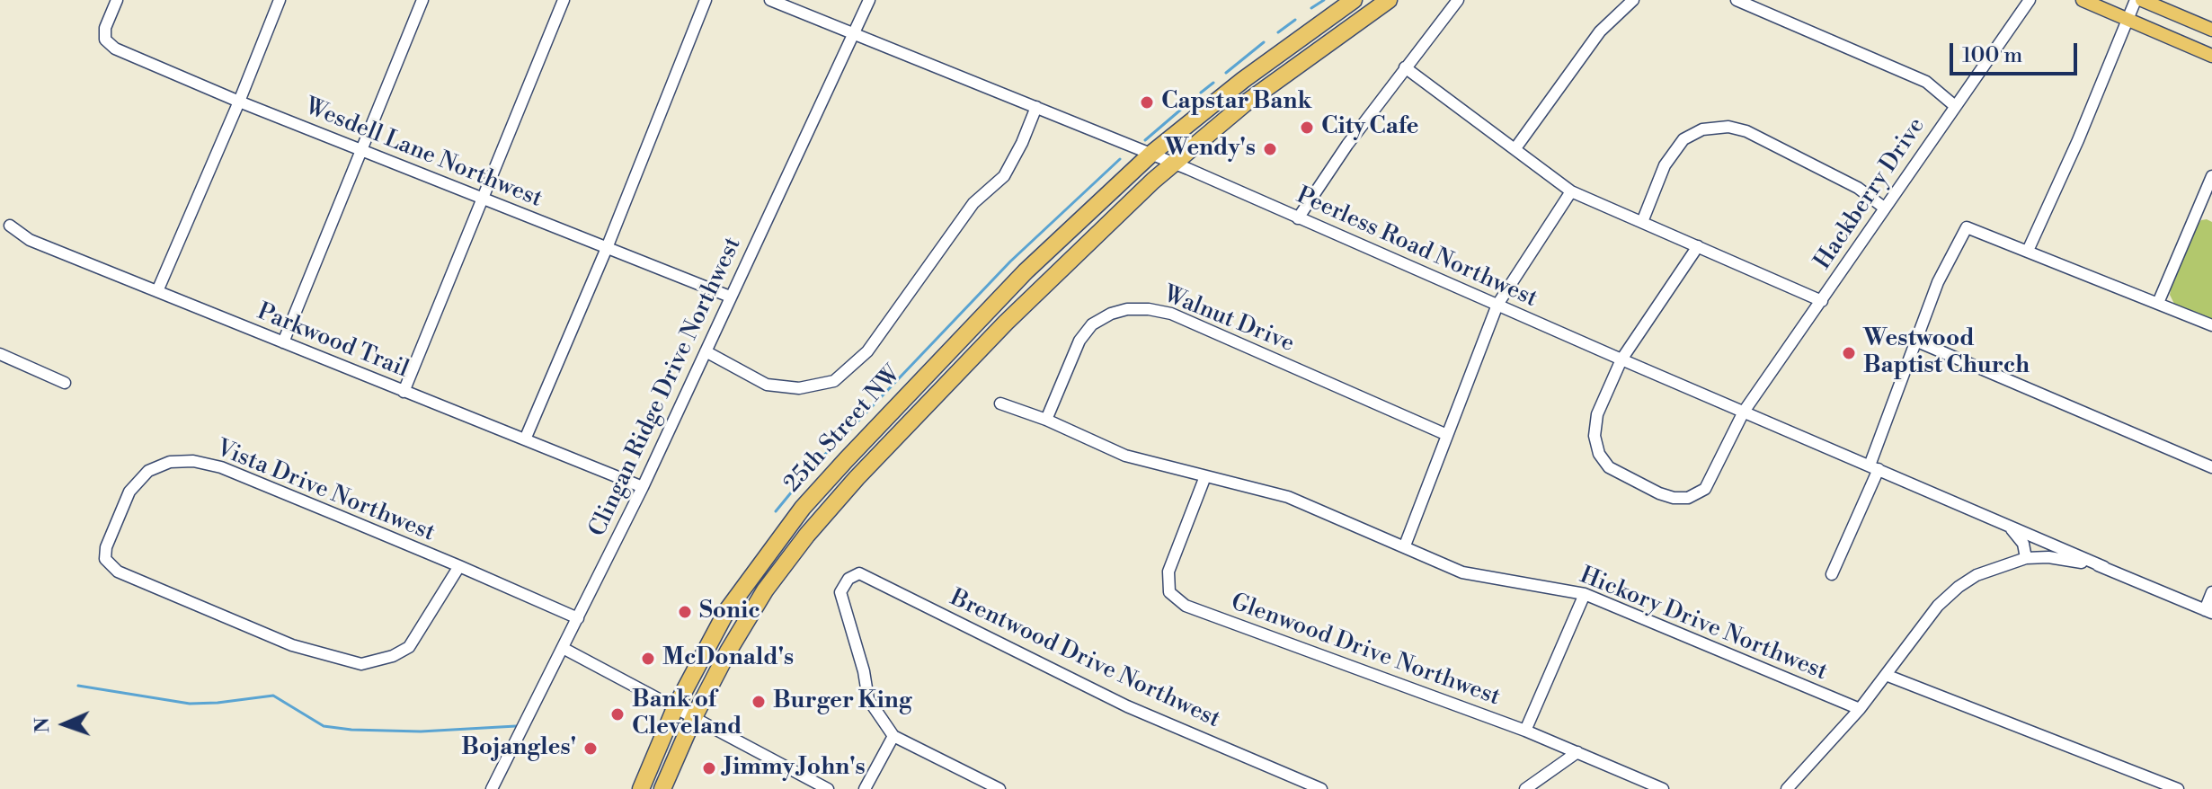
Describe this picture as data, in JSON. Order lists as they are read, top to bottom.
{
  "streets": {
    "highway": ["25th Street NW"],
    "street": [
      "Wesdell Lane Northwest",
      "Hackberry Drive",
      "Peerless Road Northwest",
      "Walnut Drive",
      "Parkwood Trail",
      "Clingan Ridge Drive Northwest",
      "Vista Drive Northwest",
      "Hickory Drive Northwest",
      "Glenwood Drive Northwest",
      "Brentwood Drive Northwest"
    ]
  },
  "crossings": [
    ["Wesdell Lane Northwest", "Clingan Ridge Drive Northwest"],
    ["Hackberry Drive", "Peerless Road Northwest"],
    ["Peerless Road Northwest", "Clingan Ridge Drive Northwest"],
    ["Peerless Road Northwest", "25th Street NW"],
    ["Walnut Drive", "Hickory Drive Northwest"],
    ["Parkwood Trail", "Clingan Ridge Drive Northwest"],
    ["Clingan Ridge Drive Northwest", "Vista Drive Northwest"],
    ["Hickory Drive Northwest", "Glenwood Drive Northwest"]
  ],
  "places": [
    "Capstar Bank",
    "City Cafe",
    "Wendy's",
    "Westwood Baptist Church",
    "Sonic",
    "McDonald's",
    "Burger King",
    "Bank of Cleveland",
    "Bojangles'",
    "Jimmy John's"
  ],
  "scale_bar": "100 m",
  "north": "left"
}
